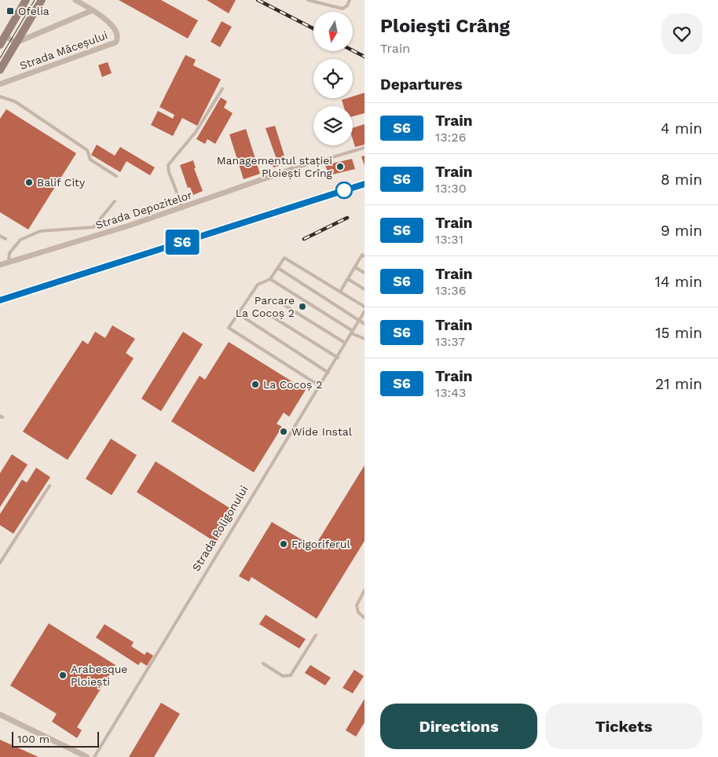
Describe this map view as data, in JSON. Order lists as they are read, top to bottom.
{
  "streets": {
    "street": ["Strada Măceșului", "Strada Depozitelor"],
    "lane": ["Strada Poligonului"]
  },
  "places": {
    "transit": ["Ofelia"],
    "other": [
      "Managementul stației Ploiești Crîng",
      "Balif City",
      "Parcare La Cocoș 2",
      "La Cocoș 2",
      "Wide Instal",
      "Frigoriferul",
      "Arabesque Ploiești"
    ]
  },
  "scale_bar": "100 m",
  "north": "bottom",
  "page": {
    "on_map": "S6",
    "heading": [
      ["Ploieşti Crâng", "Train"],
      "Departures"
    ],
    "list": [
      {
        "mark": "S6",
        "name": "Train",
        "note": "13:26",
        "value": "4 min"
      },
      {
        "mark": "S6",
        "name": "Train",
        "note": "13:30",
        "value": "8 min"
      },
      {
        "mark": "S6",
        "name": "Train",
        "note": "13:31",
        "value": "9 min"
      },
      {
        "mark": "S6",
        "name": "Train",
        "note": "13:36",
        "value": "14 min"
      },
      {
        "mark": "S6",
        "name": "Train",
        "note": "13:37",
        "value": "15 min"
      },
      {
        "mark": "S6",
        "name": "Train",
        "note": "13:43",
        "value": "21 min"
      }
    ],
    "buttons": ["Directions", "Tickets"],
    "scale": "100 m"
  }
}
